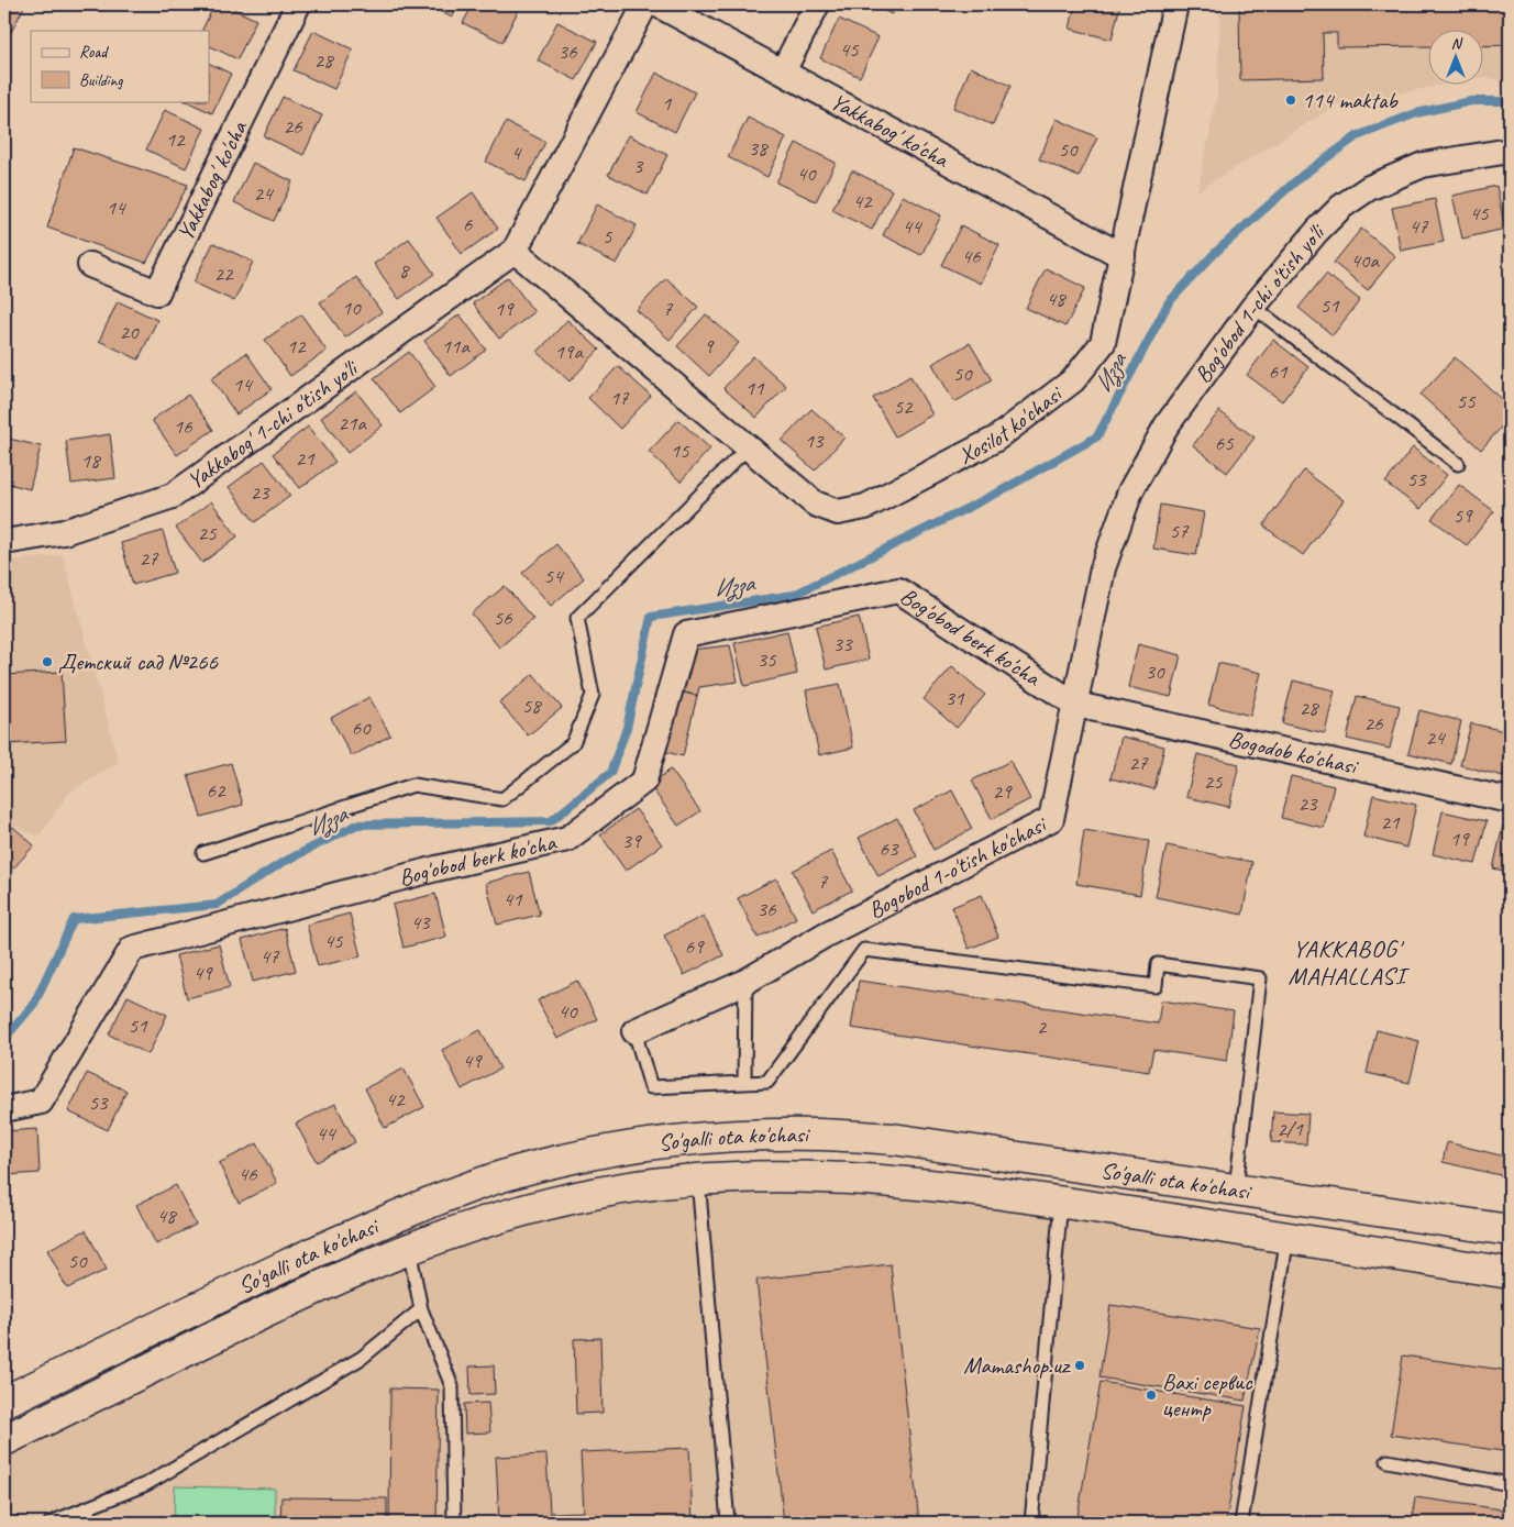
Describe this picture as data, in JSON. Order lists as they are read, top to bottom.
{
  "streets": {
    "main road": ["So'galli ota ko'chasi"],
    "street": [
      "Yakkabog' ko'cha",
      "Bog'obod 1-chi o'tish yo'li",
      "Xosilot ko'chasi",
      "Yakkabog' 1-chi o'tish yo'li",
      "Bog'obod berk ko'cha",
      "Bogodob ko'chasi",
      "Bogobod 1-o'tish ko'chasi"
    ]
  },
  "crossings": [
    ["Yakkabog' ko'cha", "Xosilot ko'chasi"],
    ["Bog'obod 1-chi o'tish yo'li", "Bogobod 1-o'tish ko'chasi"],
    ["Bog'obod berk ko'cha", "Bogodob ko'chasi"],
    ["Bog'obod berk ko'cha", "Bogobod 1-o'tish ko'chasi"],
    ["Bogodob ko'chasi", "Bogobod 1-o'tish ko'chasi"]
  ],
  "districts": ["YAKKABOG' MAHALLASI"],
  "water": ["Изза"],
  "places": [
    "114 maktab",
    "Детский сад №266",
    "Mamashop.uz",
    "Baxi сервис центр"
  ],
  "house_numbers": [
    "45",
    "36",
    "28",
    "1",
    "26",
    "12",
    "38",
    "50",
    "4",
    "3",
    "40",
    "24",
    "42",
    "14",
    "45",
    "6",
    "44",
    "47",
    "5",
    "46",
    "40a",
    "8",
    "22",
    "48",
    "51",
    "10",
    "19",
    "7",
    "20",
    "12",
    "11a",
    "9",
    "19a",
    "61",
    "50",
    "14",
    "11",
    "17",
    "55",
    "52",
    "21a",
    "16",
    "13",
    "65",
    "15",
    "21",
    "18",
    "53",
    "23",
    "59",
    "57",
    "25",
    "27",
    "54",
    "56",
    "33",
    "35",
    "30",
    "31",
    "58",
    "28",
    "26",
    "60",
    "24",
    "27",
    "25",
    "62",
    "29",
    "23",
    "21",
    "19",
    "39",
    "63",
    "7",
    "41",
    "36",
    "43",
    "45",
    "69",
    "47",
    "49",
    "40",
    "51",
    "2",
    "49",
    "42",
    "53",
    "2/1",
    "44",
    "46",
    "48",
    "50"
  ],
  "legend": ["Road", "Building"],
  "north": "top"
}
